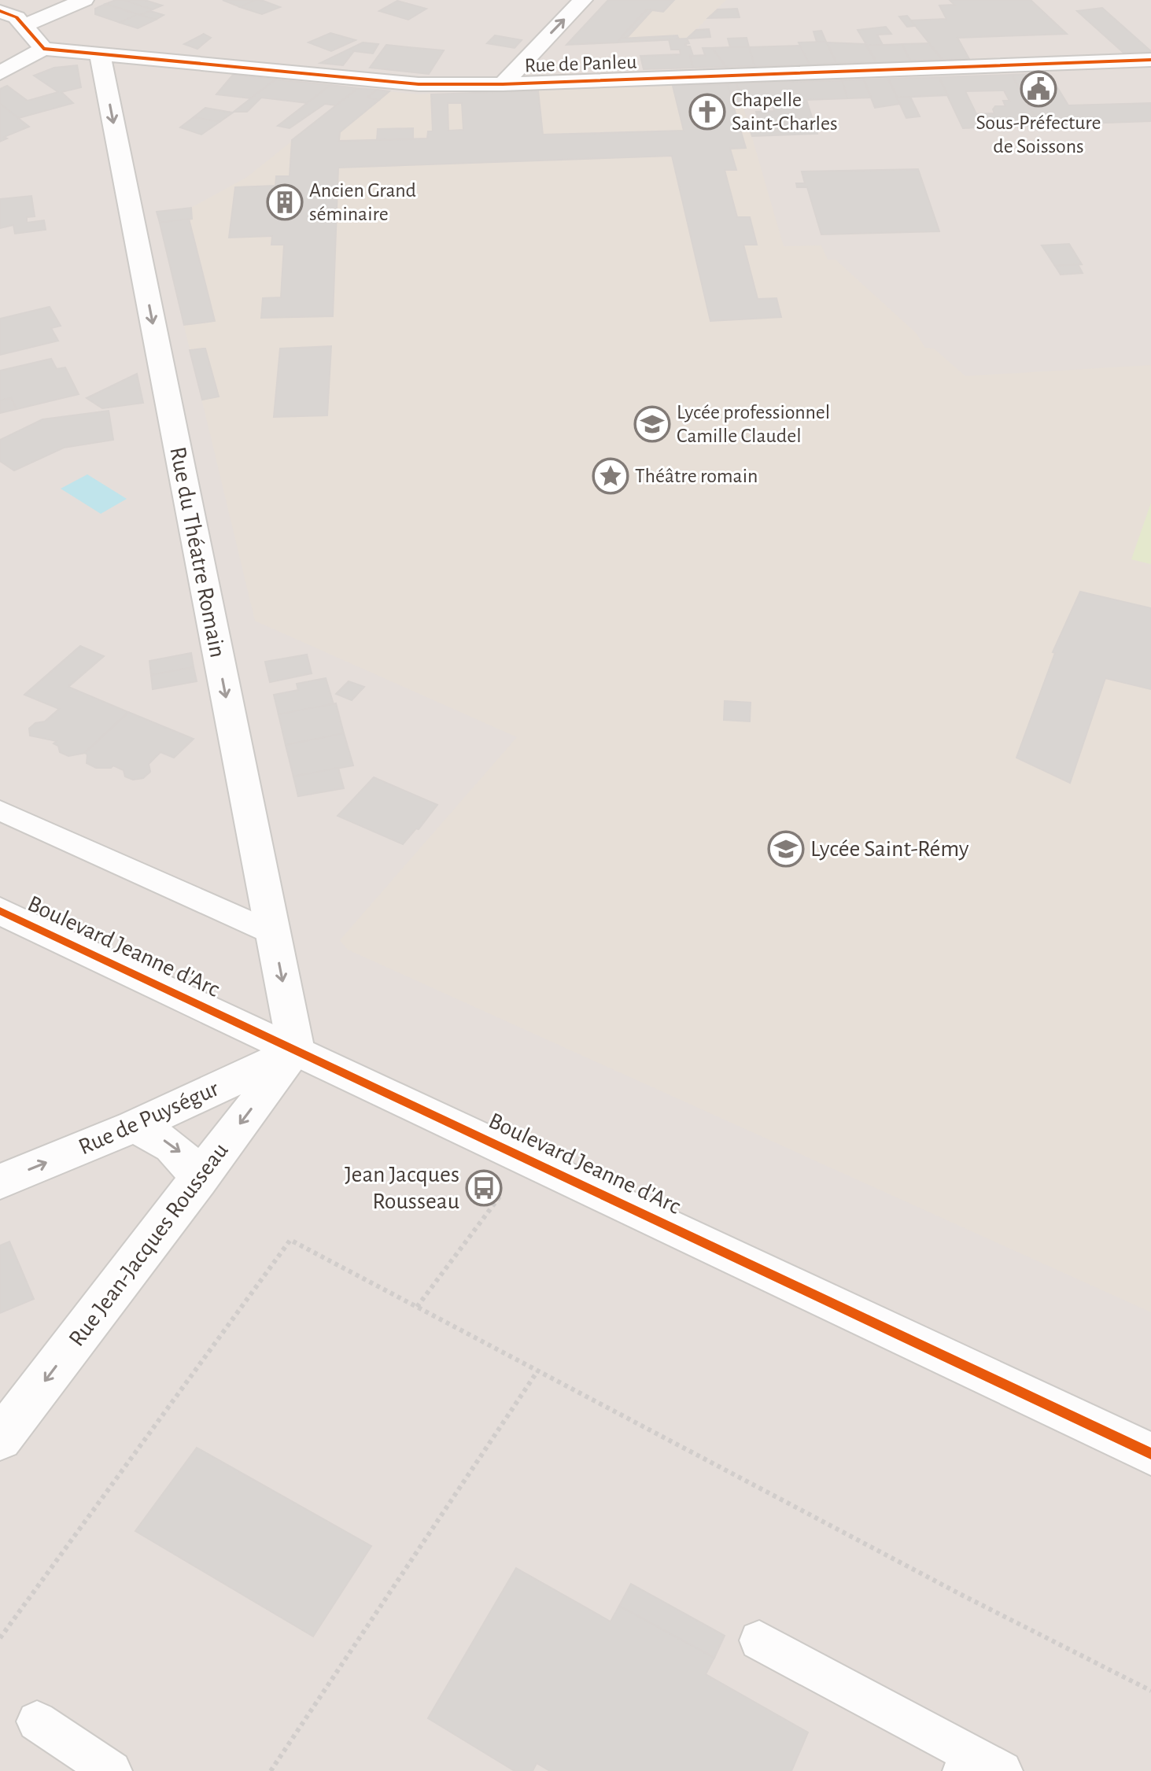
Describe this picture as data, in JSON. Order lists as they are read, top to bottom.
{
  "streets": {
    "street": [
      "Rue de Panleu",
      "Rue du Théatre Romain",
      "Boulevard Jeanne d'Arc",
      "Rue de Puységur",
      "Rue Jean-Jacques Rousseau"
    ]
  },
  "crossings": [
    ["Rue de Panleu", "Rue du Théatre Romain"],
    ["Rue du Théatre Romain", "Boulevard Jeanne d'Arc"],
    ["Rue du Théatre Romain", "Rue de Puységur"],
    ["Rue du Théatre Romain", "Rue Jean-Jacques Rousseau"],
    ["Boulevard Jeanne d'Arc", "Rue de Puységur"],
    ["Boulevard Jeanne d'Arc", "Rue Jean-Jacques Rousseau"],
    ["Rue de Puységur", "Rue Jean-Jacques Rousseau"]
  ],
  "one_way": ["Rue du Théatre Romain", "Rue de Puységur", "Rue Jean-Jacques Rousseau"],
  "places": {
    "public building": ["Sous-Préfecture de Soissons"],
    "church": ["Chapelle Saint-Charles"],
    "building": ["Ancien Grand séminaire"],
    "school or university": ["Lycée professionnel Camille Claudel", "Lycée Saint-Rémy"],
    "place": ["Théâtre romain"],
    "bus stop": ["Jean Jacques Rousseau"]
  }
}
